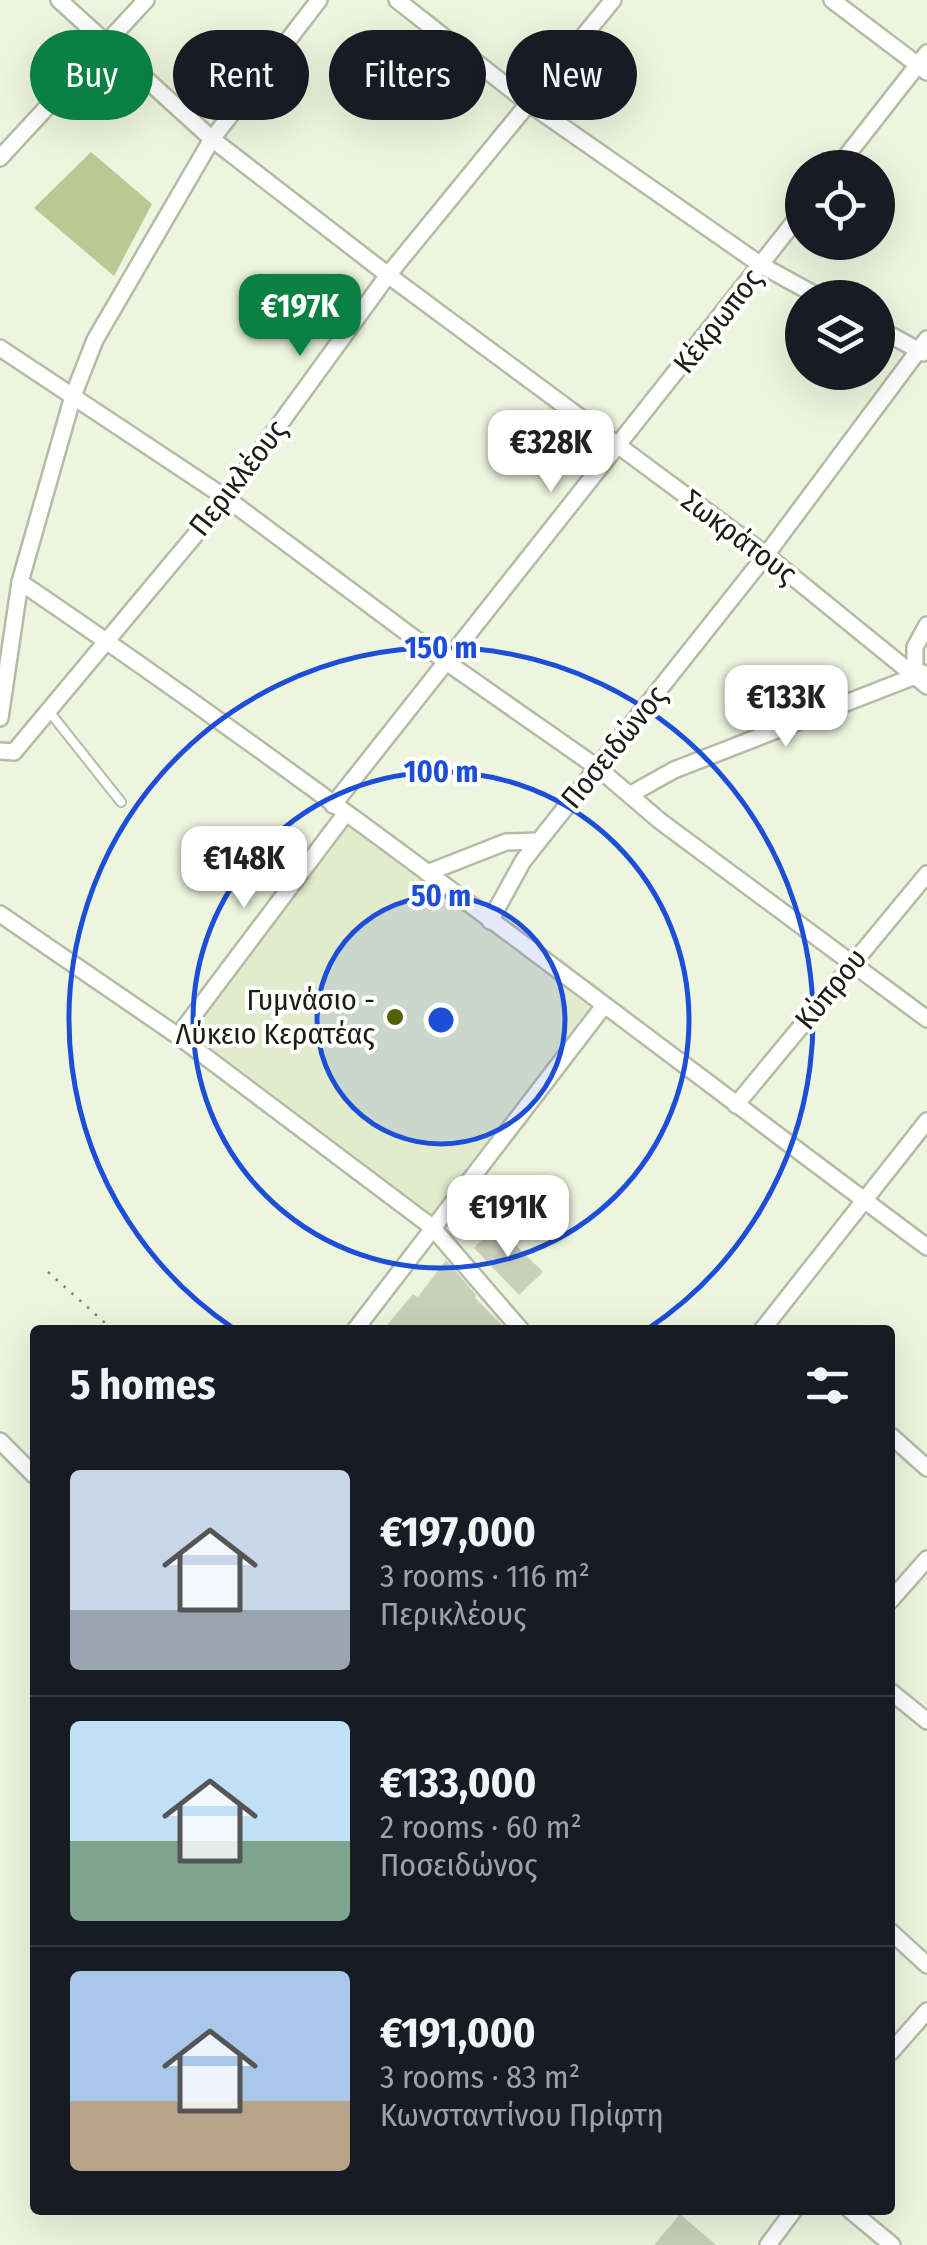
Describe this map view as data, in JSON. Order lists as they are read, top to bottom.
{
  "streets": {
    "street": [
      "Κέκρωπος",
      "Περικλέους",
      "Σωκράτους",
      "Ποσειδώνος",
      "Κύπρου"
    ]
  },
  "crossings": [
    ["Κέκρωπος", "Σωκράτους"],
    ["Περικλέους", "Σωκράτους"],
    ["Σωκράτους", "Ποσειδώνος"]
  ],
  "places": ["Γυμνάσιο - Λύκειο Κερατέας"],
  "page": {
    "chip": [
      "Buy",
      "Rent",
      "Filters",
      "New"
    ],
    "price": [
      "€197K",
      "€328K",
      "€133K",
      "€148K",
      "€191K"
    ],
    "heading": "5 homes",
    "list": [
      {
        "name": "€197,000",
        "note": "3 rooms · 116 m² · Περικλέους"
      },
      {
        "name": "€133,000",
        "note": "2 rooms · 60 m² · Ποσειδώνος"
      },
      {
        "name": "€191,000",
        "note": "3 rooms · 83 m² · Κωνσταντίνου Πρίφτη"
      }
    ]
  },
  "rings": ["150 m", "100 m", "50 m"]
}
